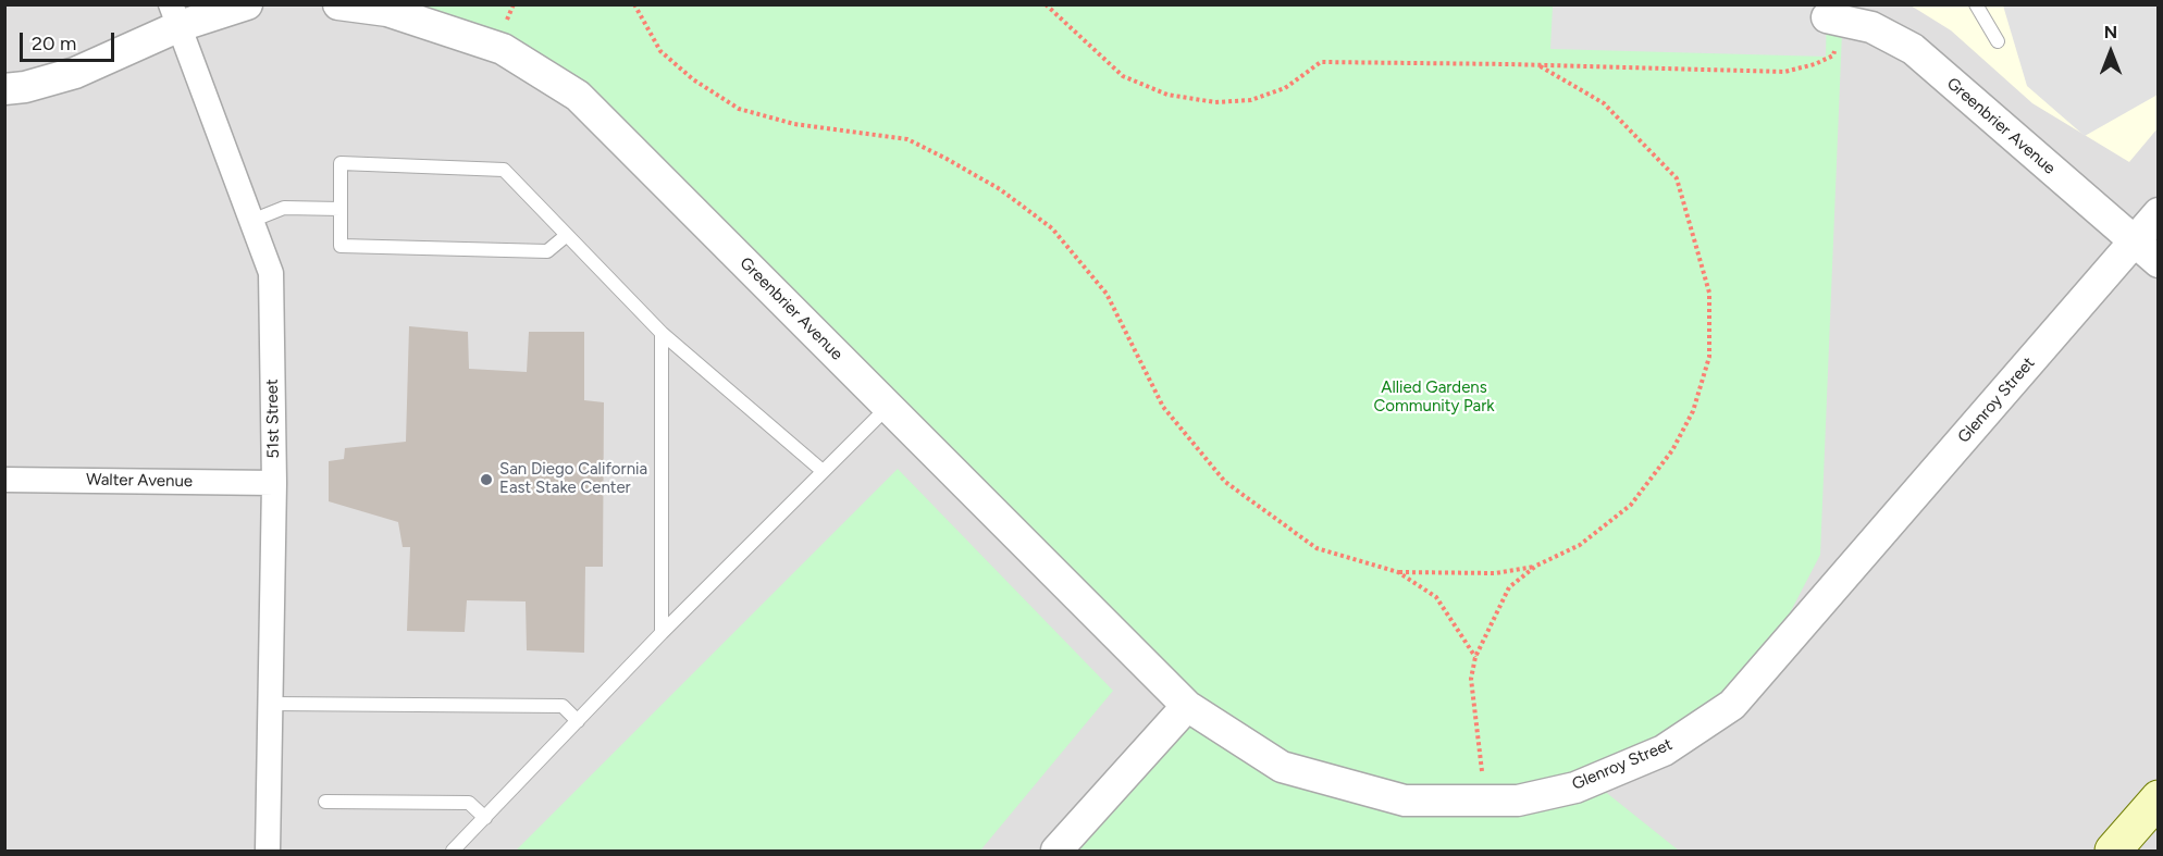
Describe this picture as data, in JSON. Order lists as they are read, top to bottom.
{
  "streets": {
    "street": [
      "Greenbrier Avenue",
      "Glenroy Street",
      "51st Street",
      "Walter Avenue"
    ]
  },
  "crossings": [
    ["Greenbrier Avenue", "Glenroy Street"],
    ["51st Street", "Walter Avenue"]
  ],
  "parks": ["Allied Gardens Community Park"],
  "places": ["San Diego California East Stake Center"],
  "scale_bar": "20 m",
  "north": "top"
}
